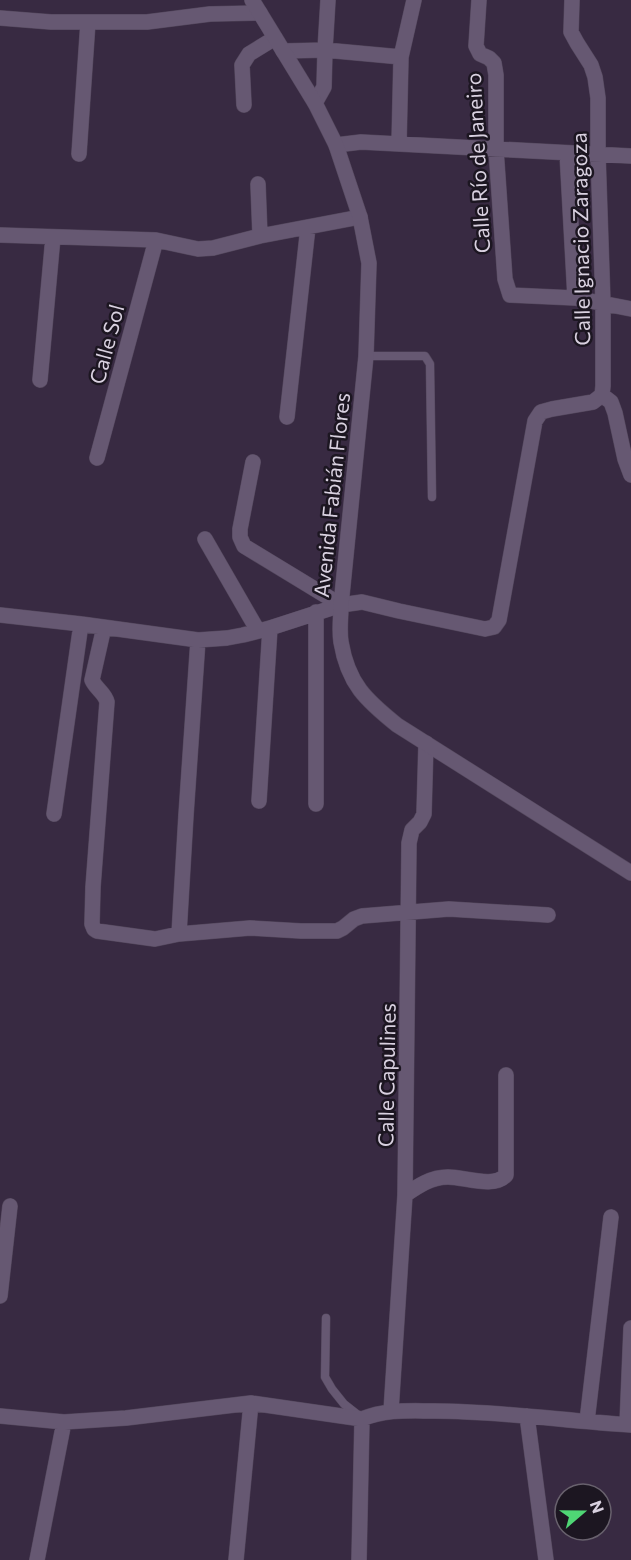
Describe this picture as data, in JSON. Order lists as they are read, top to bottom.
{
  "streets": {
    "street": [
      "Calle Río de Janeiro",
      "Calle Ignacio Zaragoza",
      "Calle Sol",
      "Avenida Fabián Flores",
      "Calle Capulines"
    ]
  },
  "crossings": [
    ["Avenida Fabián Flores", "Calle Capulines"]
  ],
  "north": "right"
}
